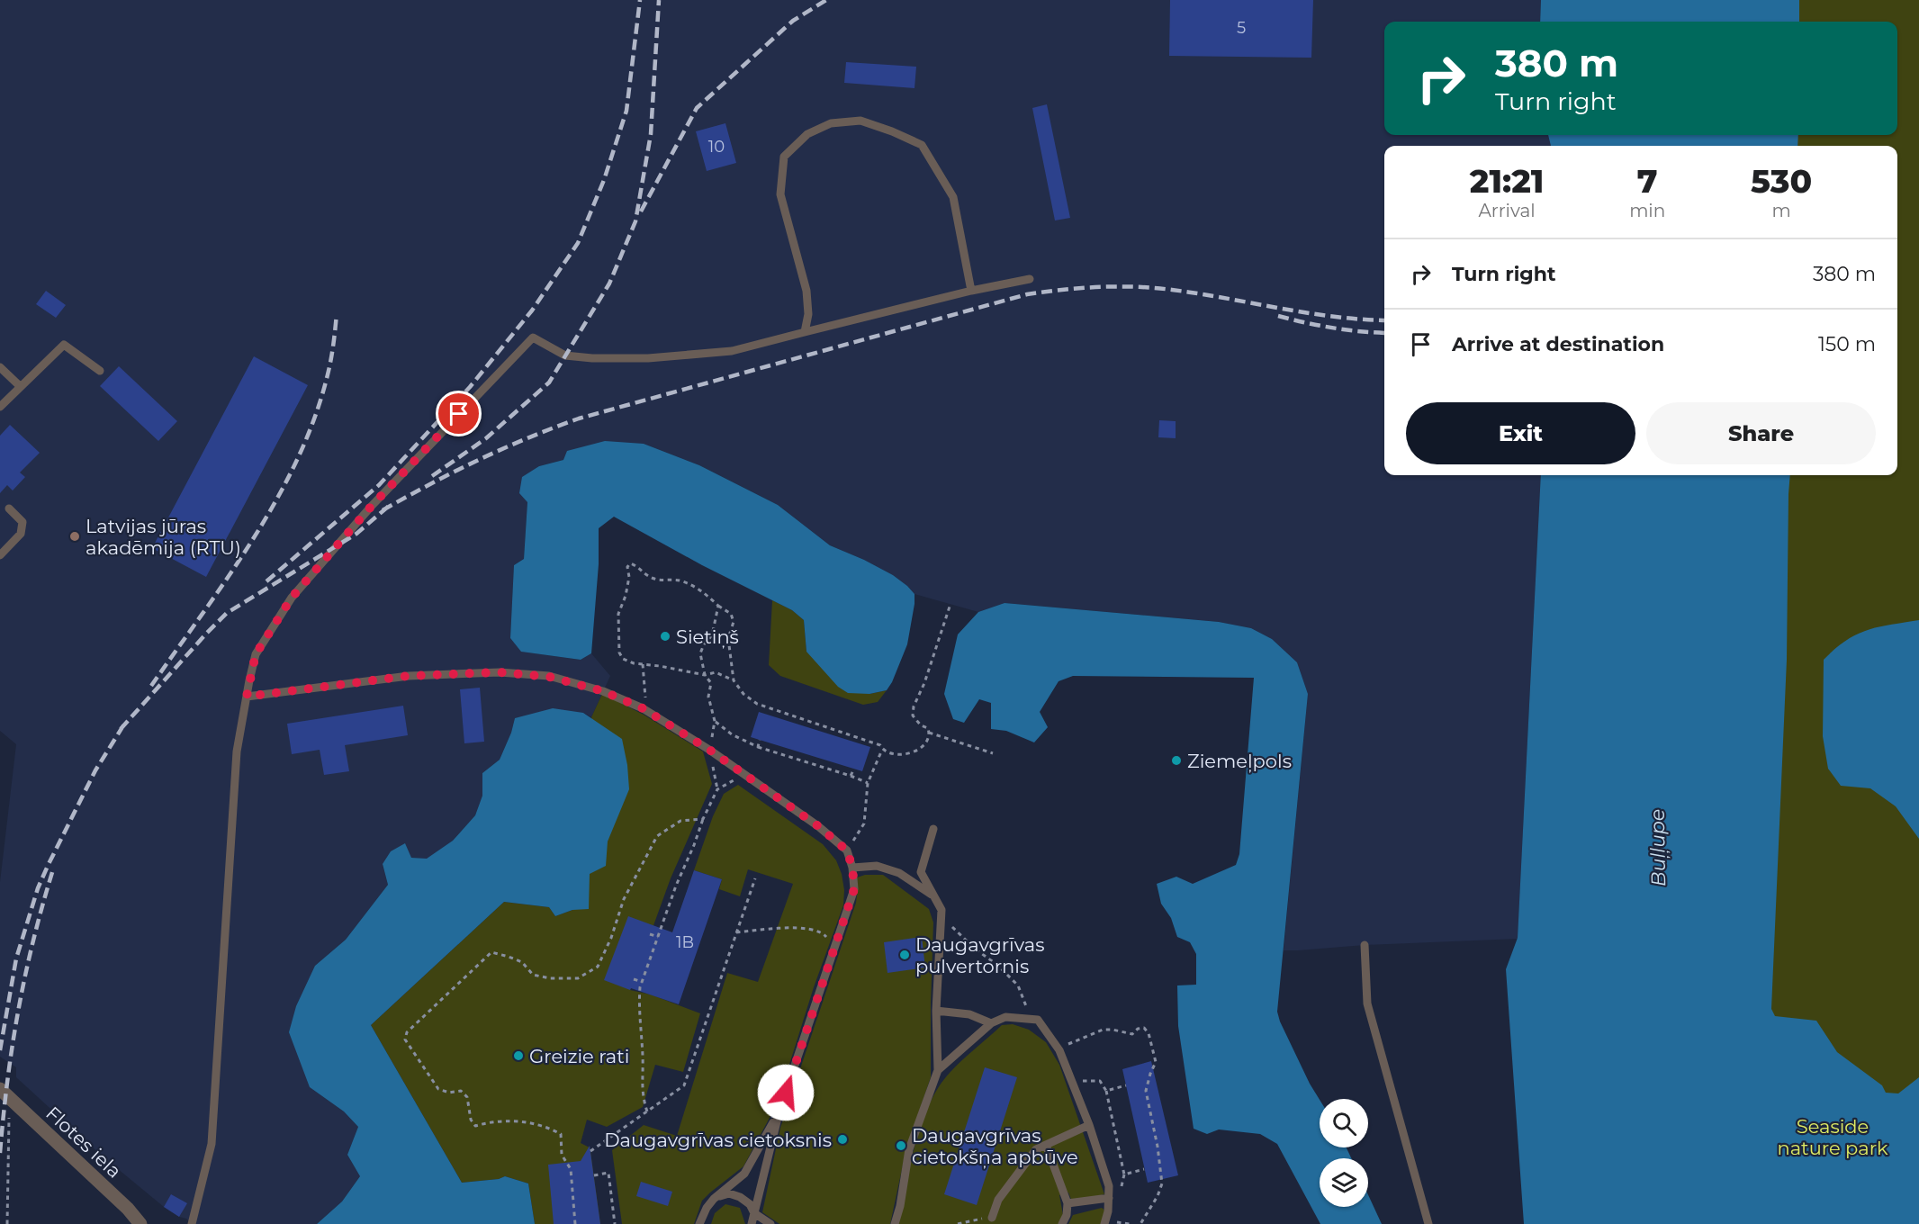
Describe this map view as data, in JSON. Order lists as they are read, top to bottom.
{
  "streets": {
    "street": ["Flotes iela"]
  },
  "water": ["Buļļupe"],
  "parks": ["Seaside nature park"],
  "places": [
    "Latvijas jūras akadēmija (RTU)",
    "Sietiņš",
    "Ziemeļpols",
    "Daugavgrīvas pulvertornis",
    "Greizie rati",
    "Daugavgrīvas cietoksnis",
    "Daugavgrīvas cietokšņa apbūve"
  ],
  "house_numbers": ["5", "10", "1B"],
  "page": {
    "turn": ["380 m", "Turn right"],
    "eta": [
      "21:21",
      "Arrival",
      "7",
      "min",
      "530",
      "m"
    ],
    "list": [
      {
        "name": "Turn right",
        "value": "380 m"
      },
      {
        "name": "Arrive at destination",
        "value": "150 m"
      }
    ],
    "buttons": ["Exit", "Share"]
  }
}
